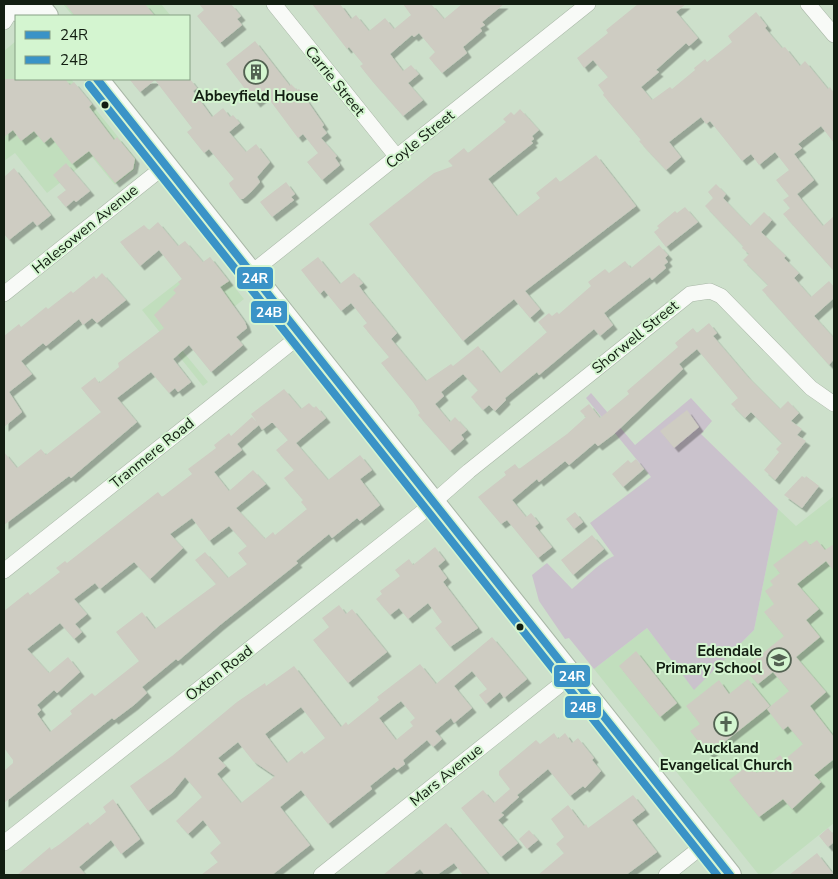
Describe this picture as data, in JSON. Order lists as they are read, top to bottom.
{
  "streets": {
    "street": [
      "Carrie Street",
      "Coyle Street",
      "Halesowen Avenue",
      "Shorwell Street",
      "Tranmere Road",
      "Oxton Road",
      "Mars Avenue"
    ]
  },
  "crossings": [
    ["Carrie Street", "Coyle Street"],
    ["Shorwell Street", "Oxton Road"]
  ],
  "places": {
    "building": ["Abbeyfield House"],
    "school or university": ["Edendale Primary School"],
    "church": ["Auckland Evangelical Church"]
  },
  "lines": ["transit line 24R", "transit line 24B"],
  "legend": ["24R", "24B"]
}
